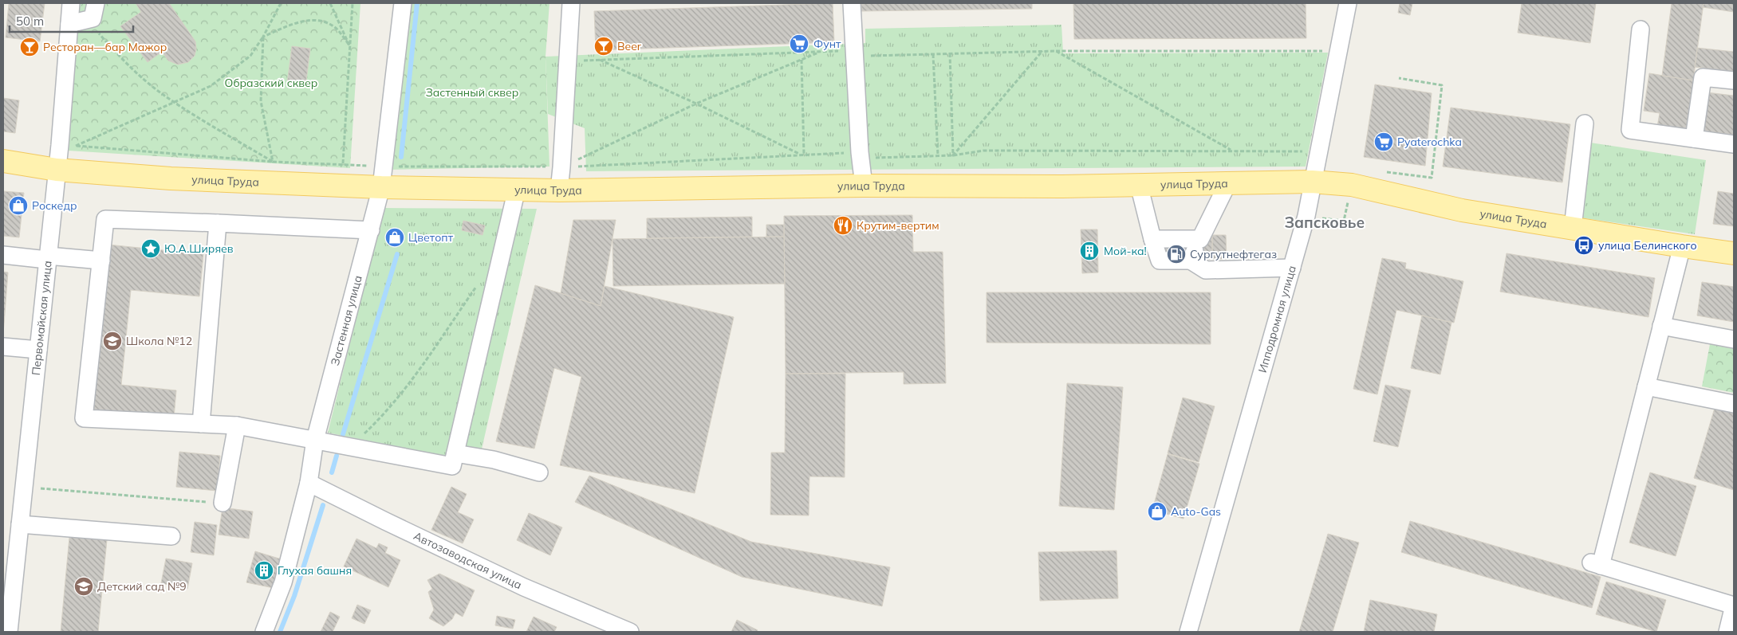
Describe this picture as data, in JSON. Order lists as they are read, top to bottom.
{
  "streets": {
    "main road": ["улица Труда"],
    "street": [
      "Первомайская улица",
      "Ипподромная улица",
      "Застенная улица",
      "Автозаводская улица"
    ]
  },
  "crossings": [
    ["улица Труда", "Первомайская улица"],
    ["улица Труда", "Ипподромная улица"],
    ["улица Труда", "Застенная улица"],
    ["Застенная улица", "Автозаводская улица"]
  ],
  "districts": ["Запсковье"],
  "parks": ["Образский сквер", "Застенный сквер"],
  "places": {
    "supermarket": ["Фунт", "Pyaterochka"],
    "bar": ["Beer", "Ресторан—бар Мажор"],
    "shop": ["Роскедр", "Цветопт", "Auto-Gas"],
    "restaurant": ["Крутим-вертим"],
    "bus stop": ["улица Белинского"],
    "place": ["Ю.А.Ширяев"],
    "building": ["Мой-ка!", "Глухая башня"],
    "fuel station": ["Сургутнефтегаз"],
    "school or university": ["Школа №12", "Детский сад №9"]
  },
  "scale_bar": "50 m"
}
